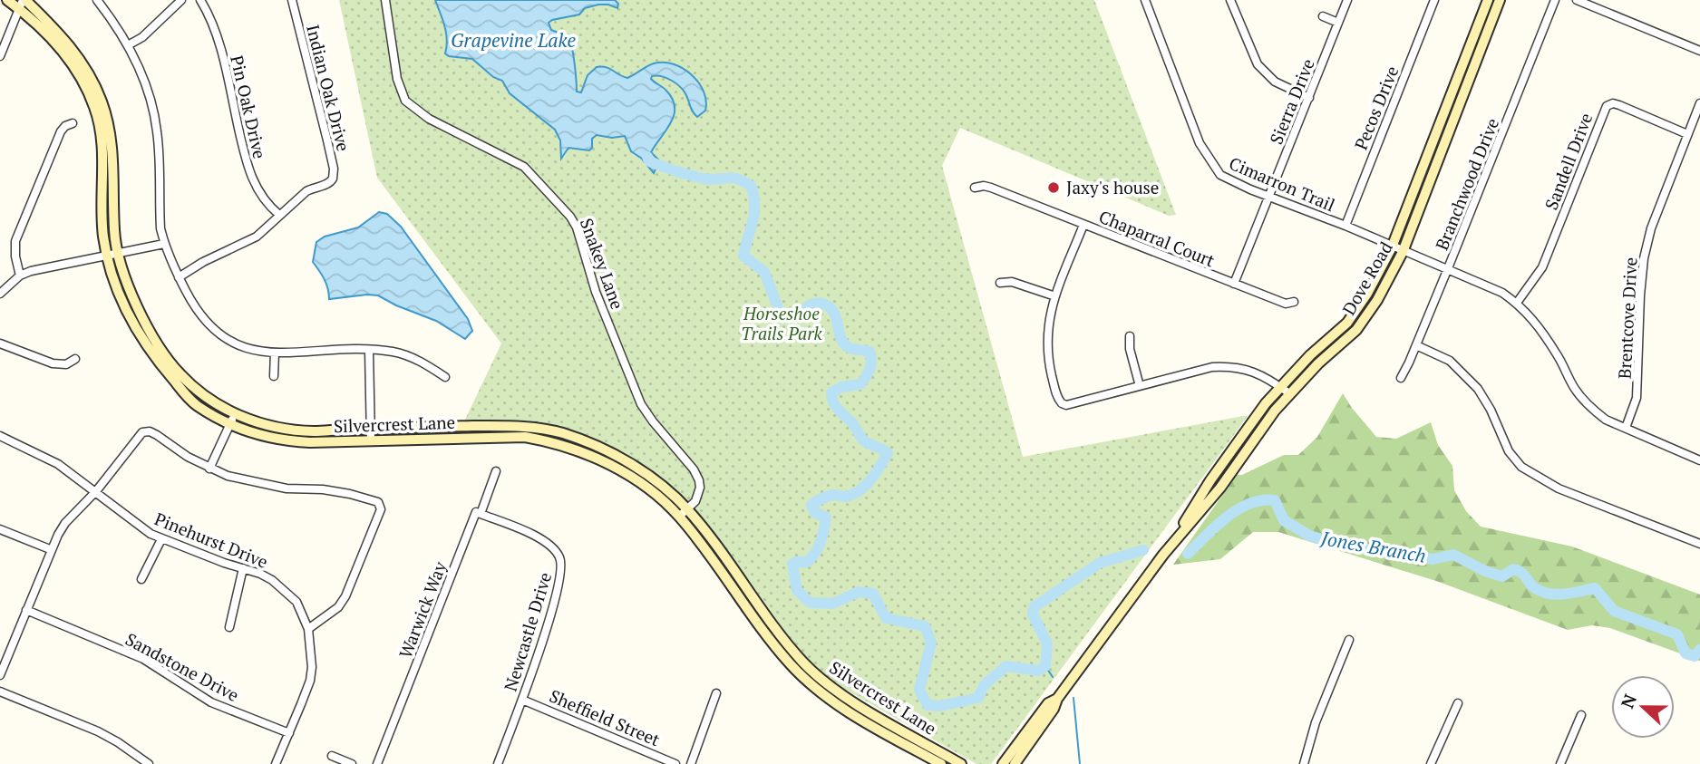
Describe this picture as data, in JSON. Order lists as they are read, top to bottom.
{
  "streets": {
    "street": [
      "Indian Oak Drive",
      "Sierra Drive",
      "Pin Oak Drive",
      "Pecos Drive",
      "Sandell Drive",
      "Cimarron Trail",
      "Branchwood Drive",
      "Chaparral Court",
      "Snakey Lane",
      "Dove Road",
      "Brentcove Drive",
      "Silvercrest Lane",
      "Pinehurst Drive",
      "Warwick Way",
      "Newcastle Drive",
      "Sandstone Drive",
      "Sheffield Street"
    ]
  },
  "crossings": [
    ["Indian Oak Drive", "Pin Oak Drive"],
    ["Sierra Drive", "Cimarron Trail"],
    ["Sierra Drive", "Chaparral Court"],
    ["Pecos Drive", "Cimarron Trail"],
    ["Sandell Drive", "Cimarron Trail"],
    ["Sandell Drive", "Brentcove Drive"],
    ["Cimarron Trail", "Branchwood Drive"],
    ["Cimarron Trail", "Dove Road"],
    ["Cimarron Trail", "Brentcove Drive"],
    ["Snakey Lane", "Silvercrest Lane"],
    ["Pinehurst Drive", "Sandstone Drive"],
    ["Warwick Way", "Newcastle Drive"],
    ["Newcastle Drive", "Sheffield Street"]
  ],
  "water": ["Grapevine Lake", "Jones Branch"],
  "parks": ["Horseshoe Trails Park"],
  "places": ["Jaxy's house"],
  "north": "left"
}
